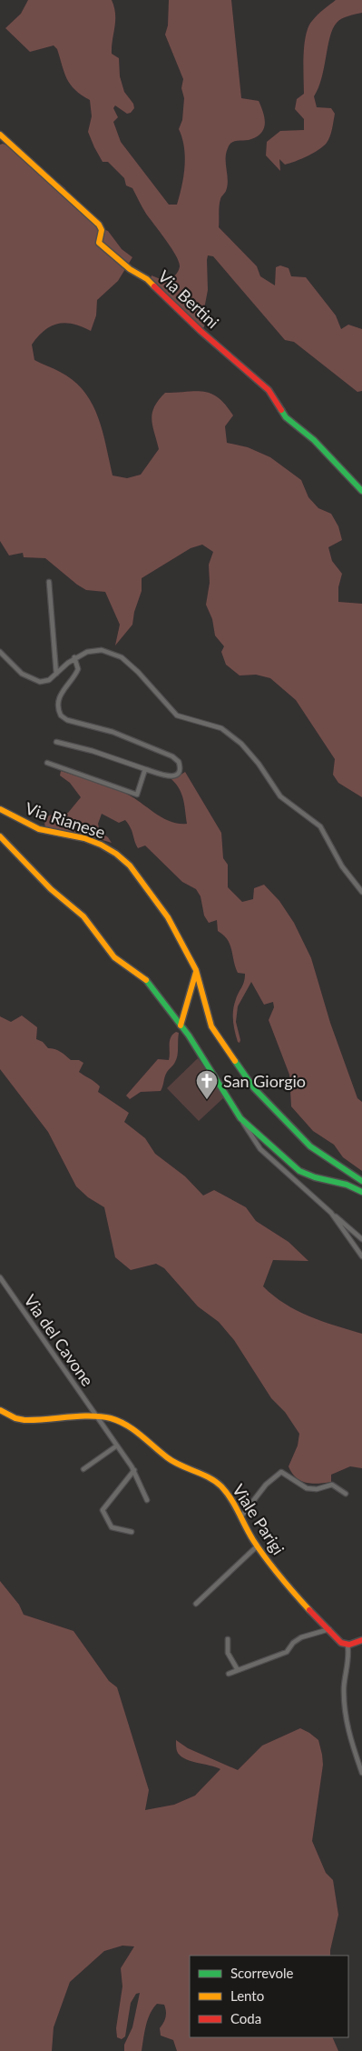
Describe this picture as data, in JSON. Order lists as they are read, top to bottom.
{
  "streets": {
    "street": [
      "Via Bertini",
      "Via Rianese",
      "Via del Cavone",
      "Viale Parigi"
    ]
  },
  "crossings": [
    ["Via del Cavone", "Viale Parigi"]
  ],
  "places": {
    "church": ["San Giorgio"]
  },
  "legend": ["Scorrevole", "Lento", "Coda"]
}
